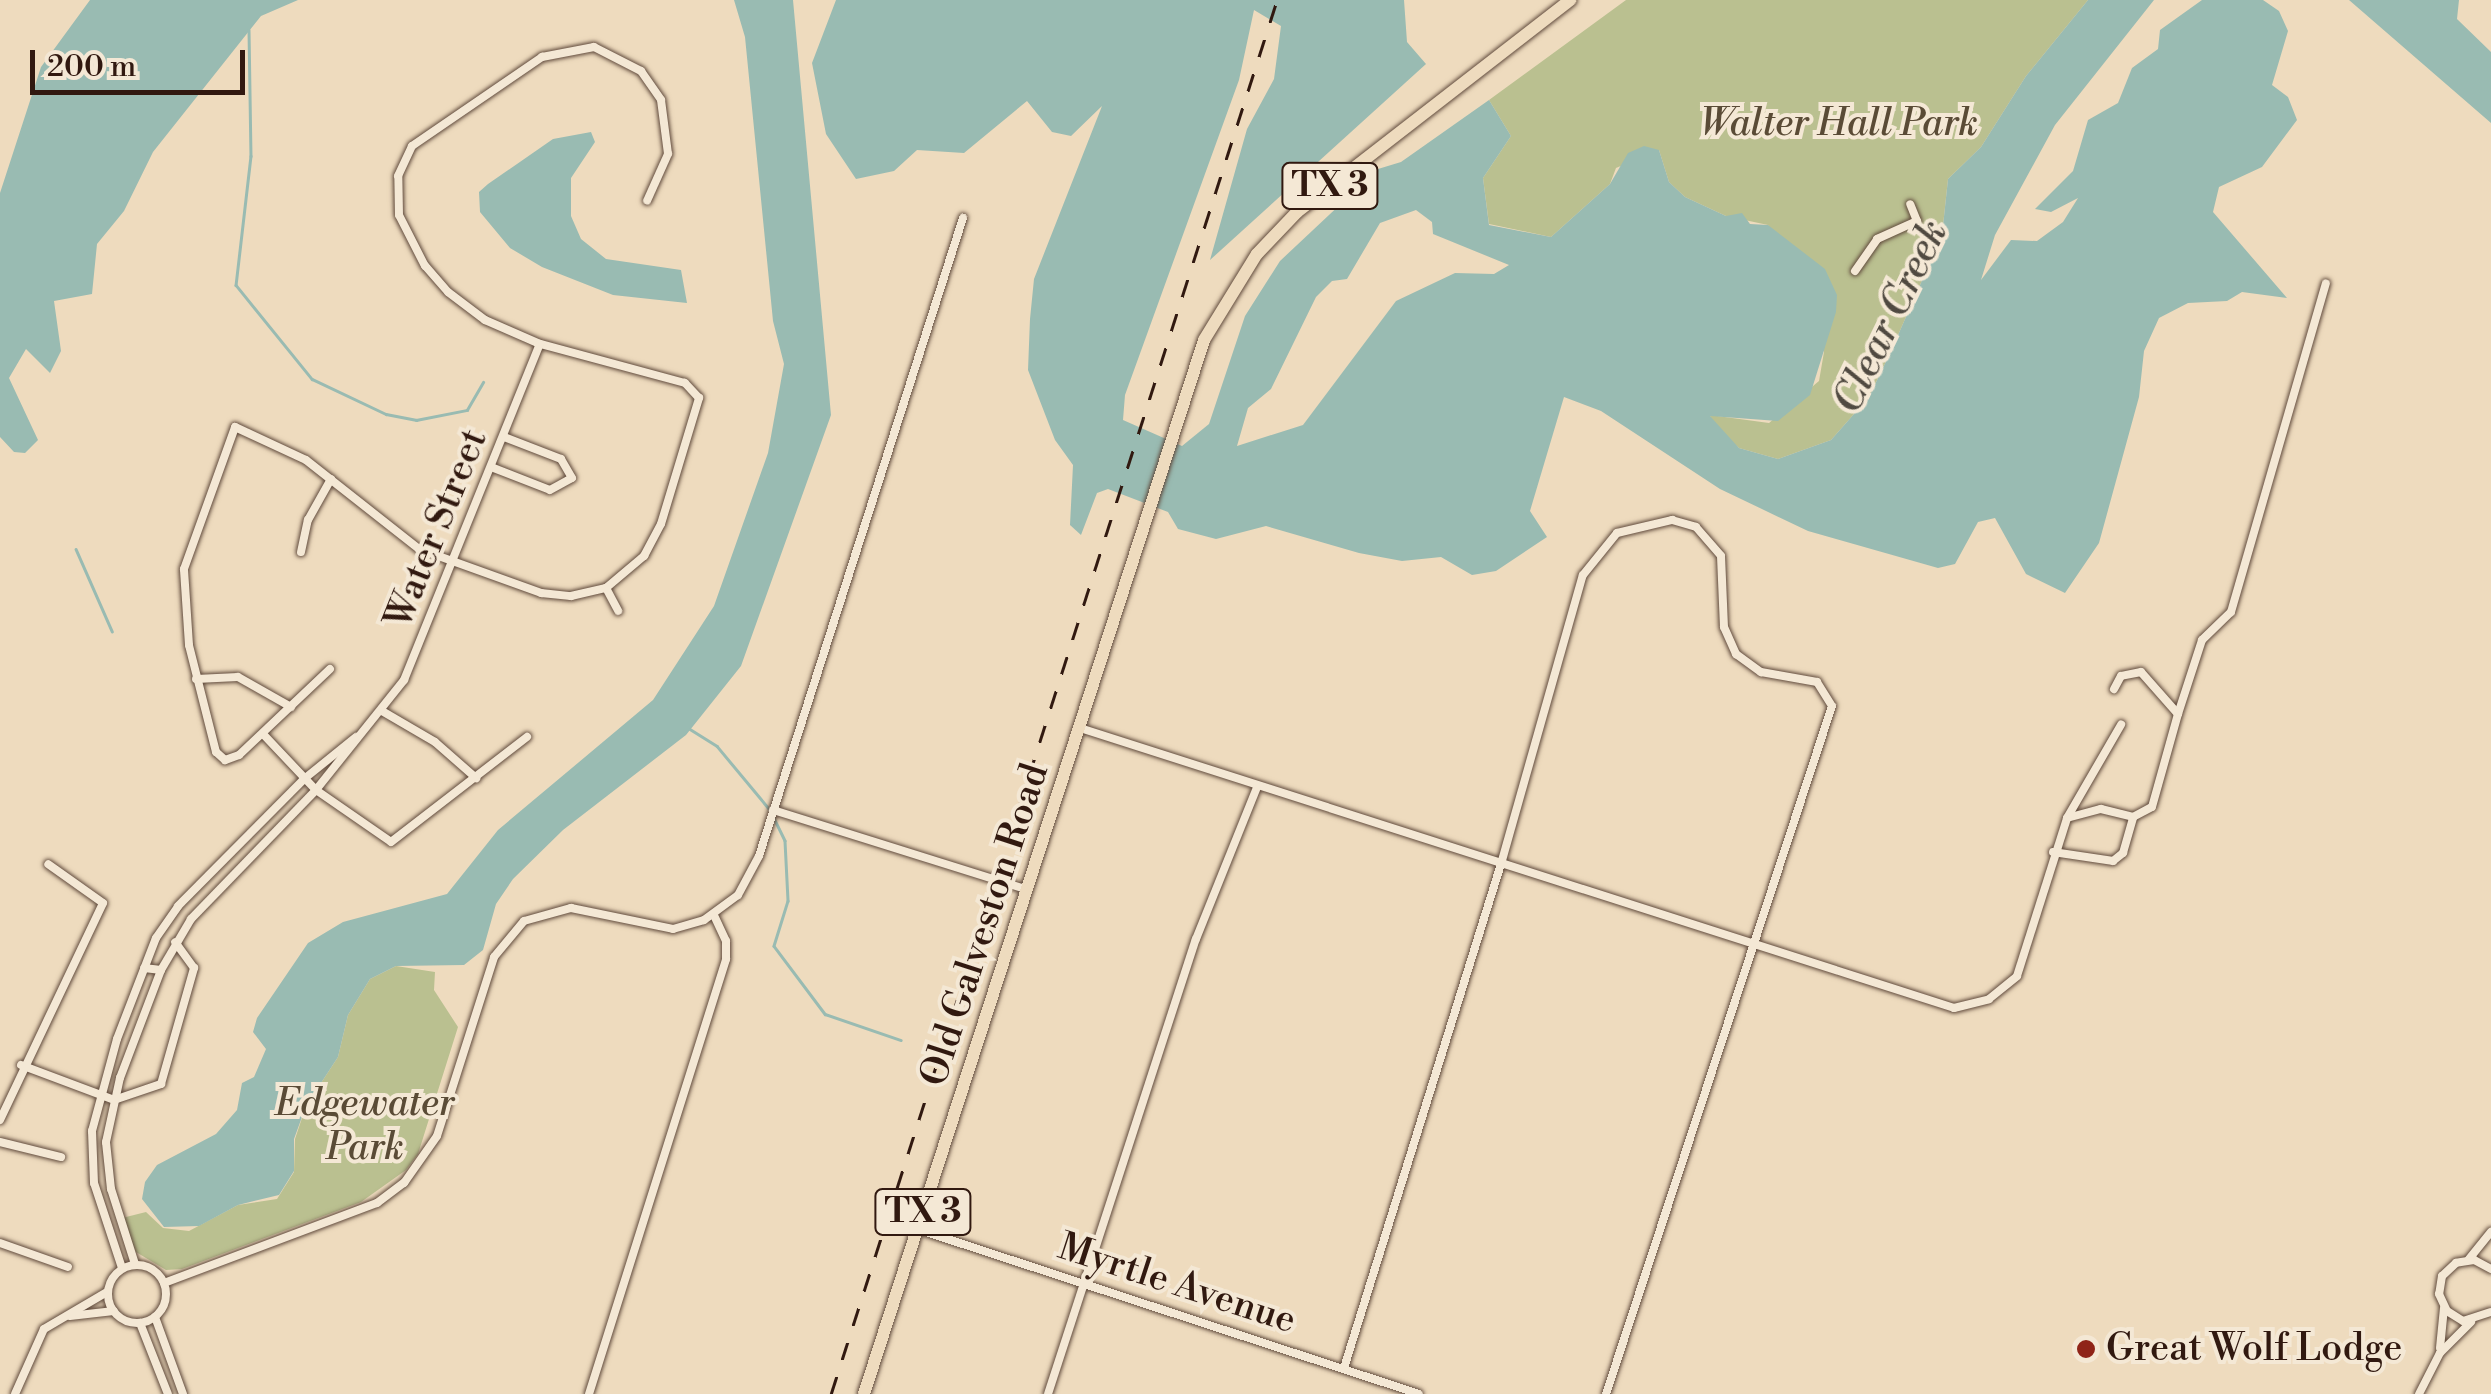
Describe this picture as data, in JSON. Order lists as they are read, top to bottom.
{
  "streets": {
    "main road": ["TX 3", "Old Galveston Road"],
    "street": ["Water Street", "Myrtle Avenue"]
  },
  "crossings": [
    ["Old Galveston Road", "Myrtle Avenue"]
  ],
  "water": ["Clear Creek"],
  "parks": ["Walter Hall Park", "Edgewater Park"],
  "places": ["Great Wolf Lodge"],
  "scale_bar": "200 m"
}
